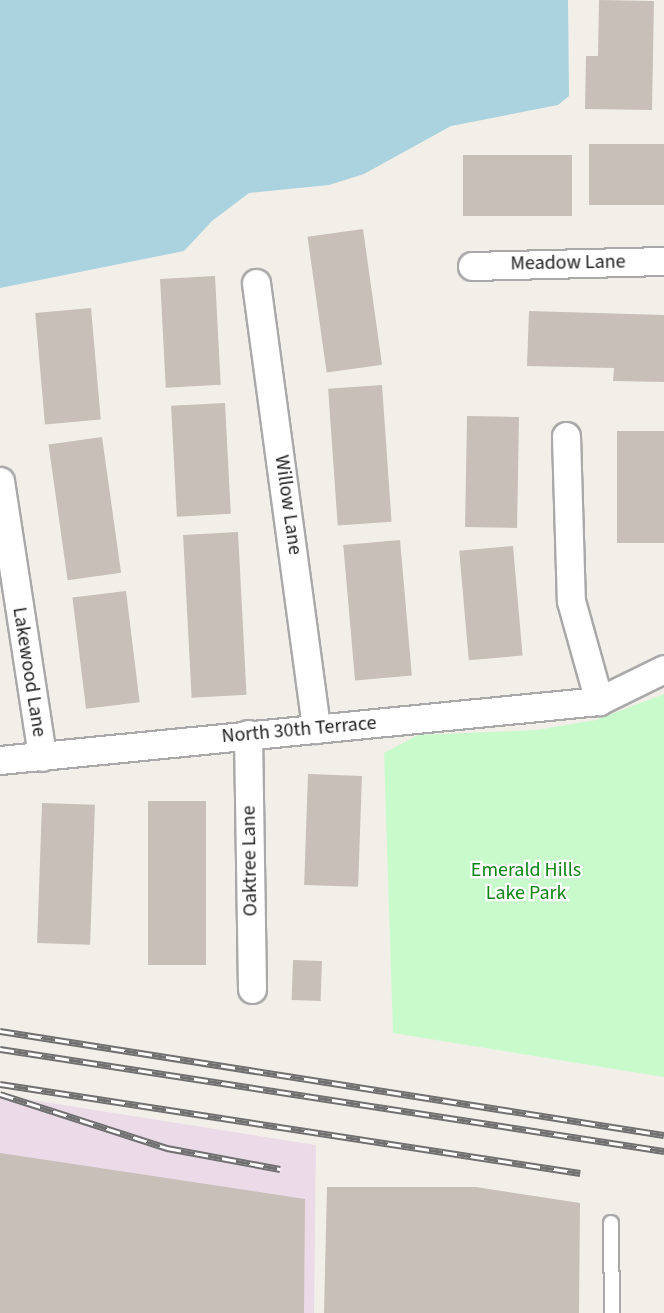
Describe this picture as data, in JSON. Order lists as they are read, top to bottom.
{
  "streets": {
    "street": [
      "Meadow Lane",
      "Willow Lane",
      "Lakewood Lane",
      "North 30th Terrace",
      "Oaktree Lane"
    ]
  },
  "crossings": [
    ["Willow Lane", "North 30th Terrace"],
    ["Lakewood Lane", "North 30th Terrace"],
    ["North 30th Terrace", "Oaktree Lane"]
  ],
  "parks": ["Emerald Hills Lake Park"]
}
